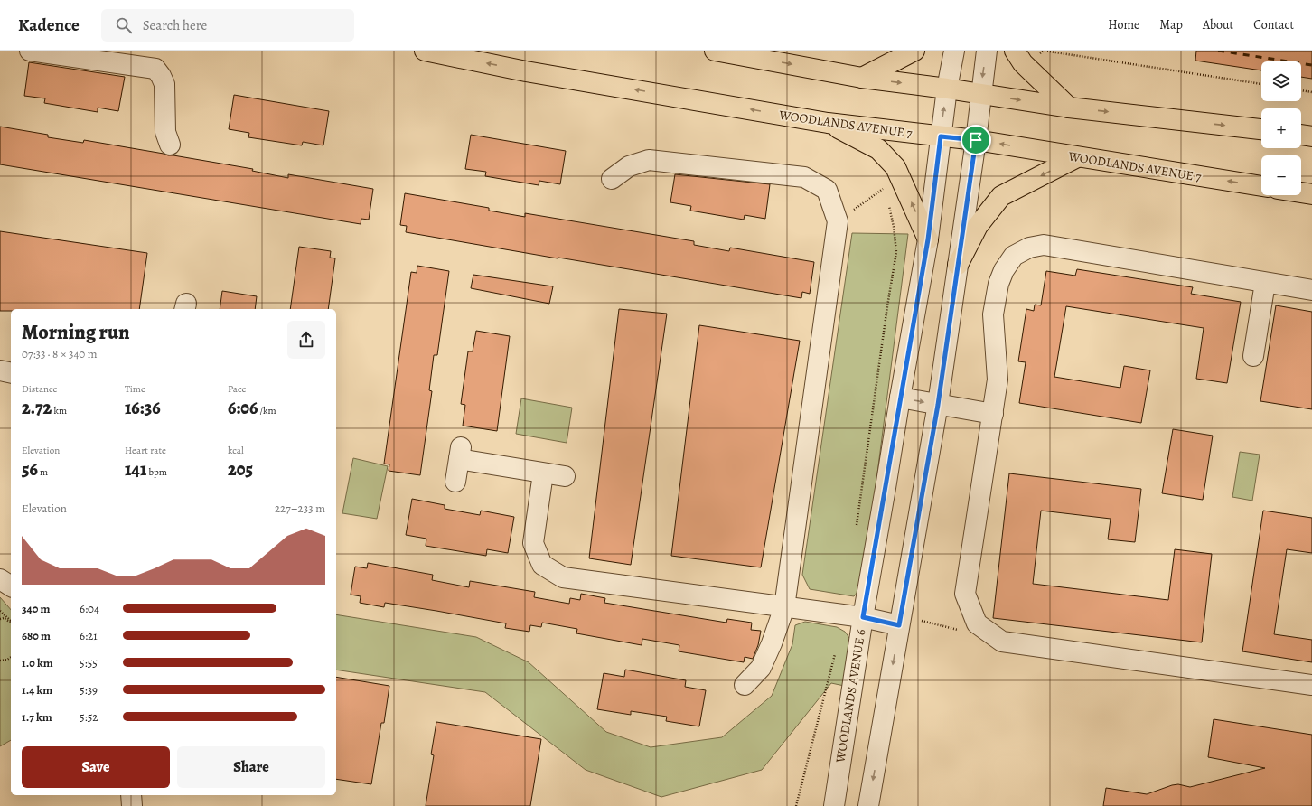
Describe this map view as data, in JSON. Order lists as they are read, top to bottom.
{
  "streets": {
    "main road": ["WOODLANDS AVENUE 7"],
    "street": ["WOODLANDS AVENUE 6"]
  },
  "crossings": [
    ["WOODLANDS AVENUE 7", "WOODLANDS AVENUE 6"]
  ],
  "page": {
    "header": "Kadence",
    "search": "Search here",
    "nav": [
      "Home",
      "Map",
      "About",
      "Contact"
    ],
    "map_buttons": ["+", "−"],
    "heading": ["Morning run", "07:33 · 8 × 340 m"],
    "stats": [
      ["Distance", "2.72 km"],
      ["Time", "16:36"],
      ["Pace", "6:06 /km"],
      ["Elevation", "56 m"],
      ["Heart rate", "141 bpm"],
      ["kcal", "205"]
    ],
    "chart": ["Elevation", "227–233 m"],
    "list": [
      {
        "name": "340 m",
        "note": "6:04"
      },
      {
        "name": "680 m",
        "note": "6:21"
      },
      {
        "name": "1.0 km",
        "note": "5:55"
      },
      {
        "name": "1.4 km",
        "note": "5:39"
      },
      {
        "name": "1.7 km",
        "note": "5:52"
      }
    ],
    "buttons": ["Save", "Share"]
  }
}
